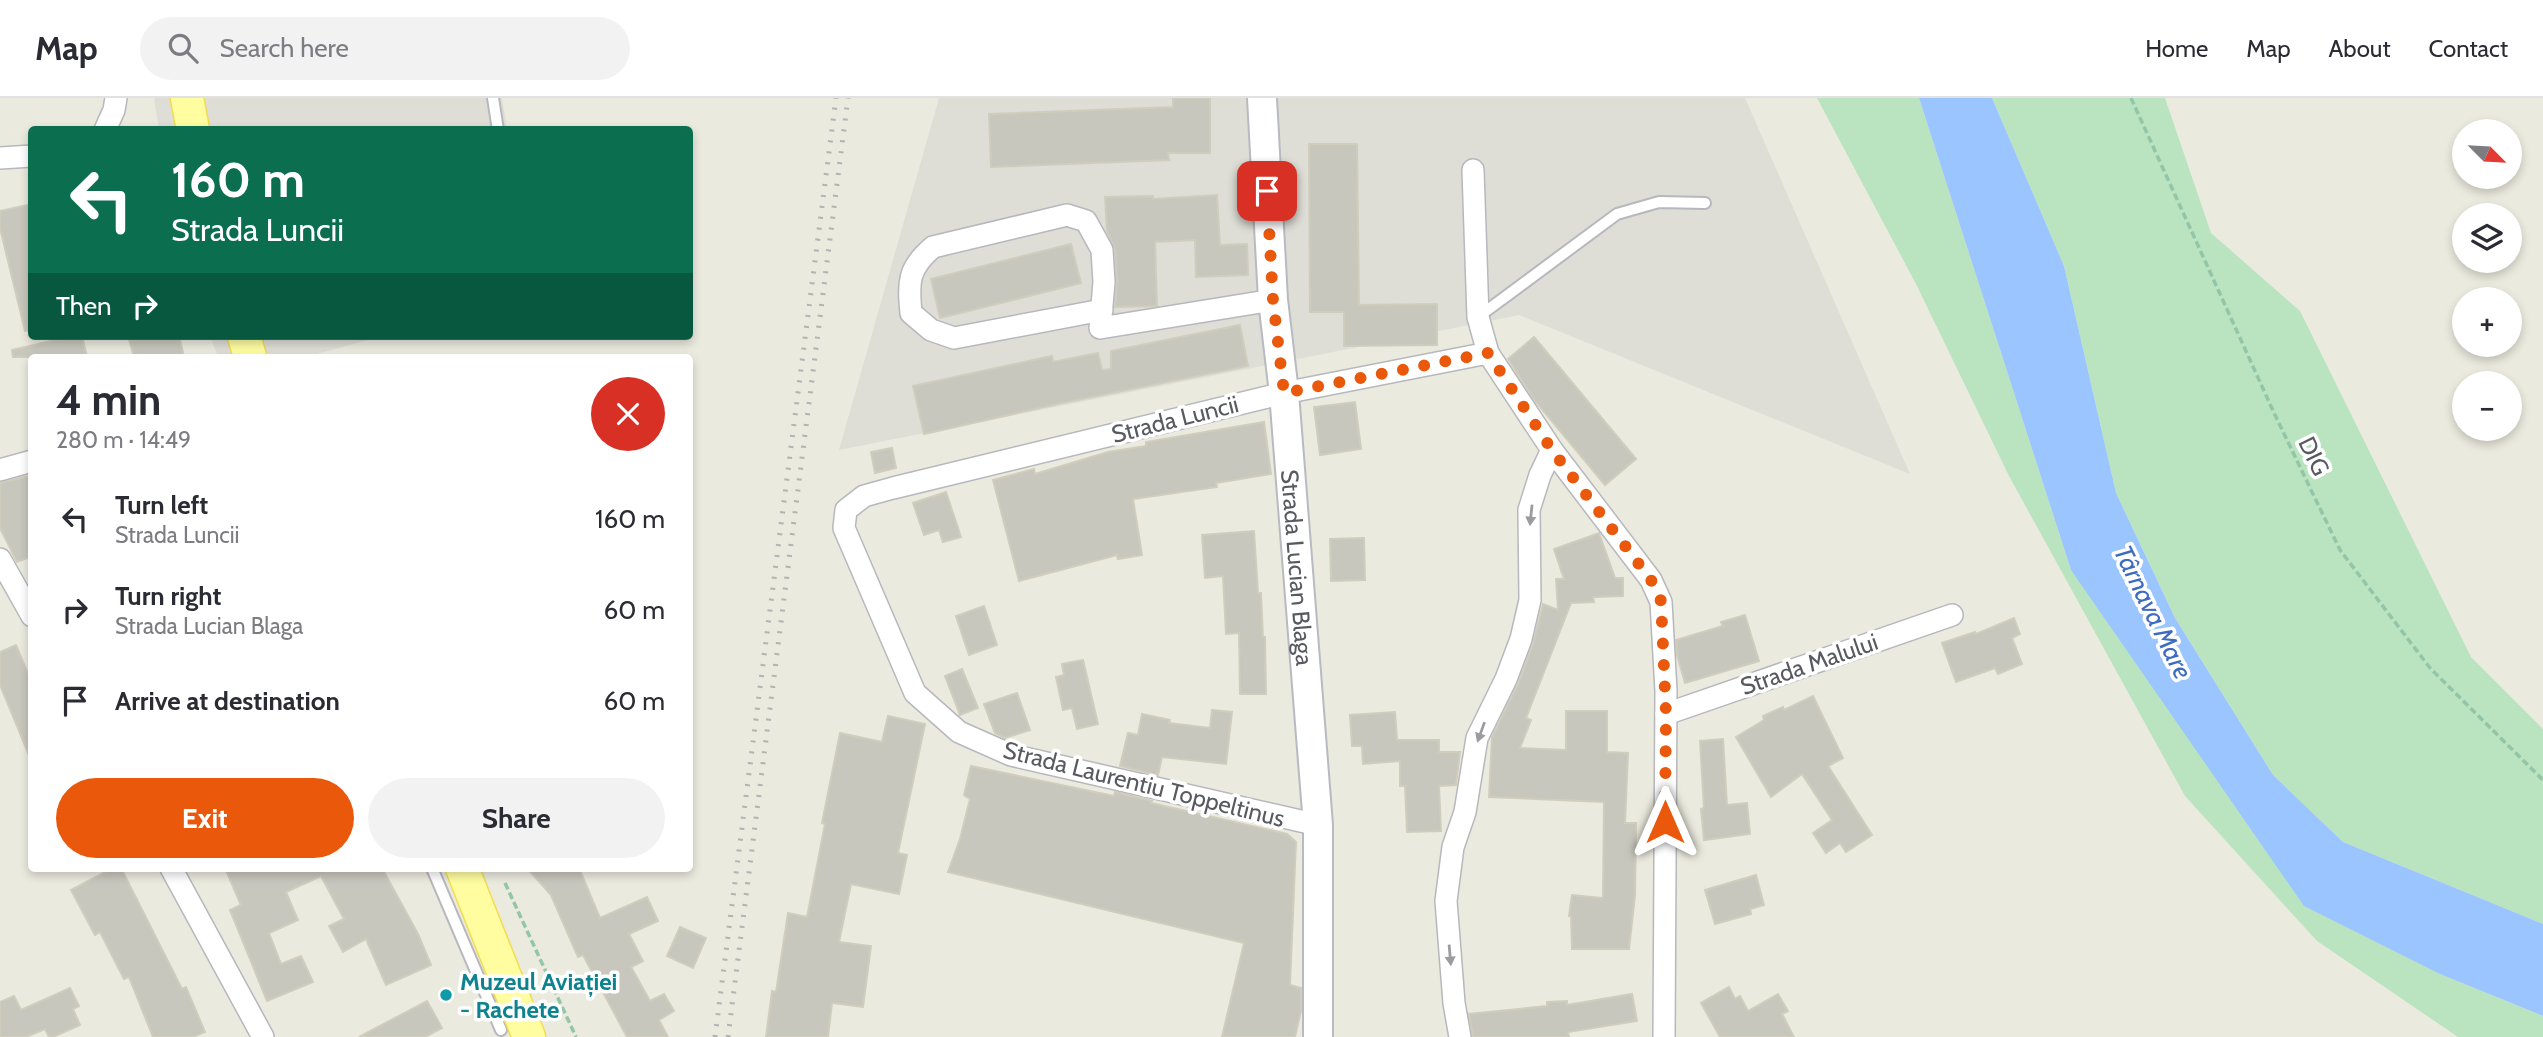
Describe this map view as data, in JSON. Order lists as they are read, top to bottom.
{
  "streets": {
    "street": [
      "Strada Luncii",
      "Strada Lucian Blaga",
      "Strada Malului",
      "Strada Laurentiu Toppeltinus"
    ],
    "path": ["DIG"]
  },
  "crossings": [
    ["Strada Luncii", "Strada Lucian Blaga"],
    ["Strada Luncii", "Strada Laurentiu Toppeltinus"],
    ["Strada Lucian Blaga", "Strada Laurentiu Toppeltinus"]
  ],
  "water": ["Târnava Mare"],
  "places": ["Muzeul Aviației - Rachete"],
  "north": "bottom right",
  "page": {
    "header": "Map",
    "search": "Search here",
    "nav": [
      "Home",
      "Map",
      "About",
      "Contact"
    ],
    "map_buttons": ["+", "−"],
    "turn": ["160 m", "Strada Luncii"],
    "then": "Then",
    "heading": ["4 min", "280 m · 14:49"],
    "list": [
      {
        "name": "Turn left",
        "note": "Strada Luncii",
        "value": "160 m"
      },
      {
        "name": "Turn right",
        "note": "Strada Lucian Blaga",
        "value": "60 m"
      },
      {
        "name": "Arrive at destination",
        "value": "60 m"
      }
    ],
    "buttons": ["Exit", "Share"]
  }
}
